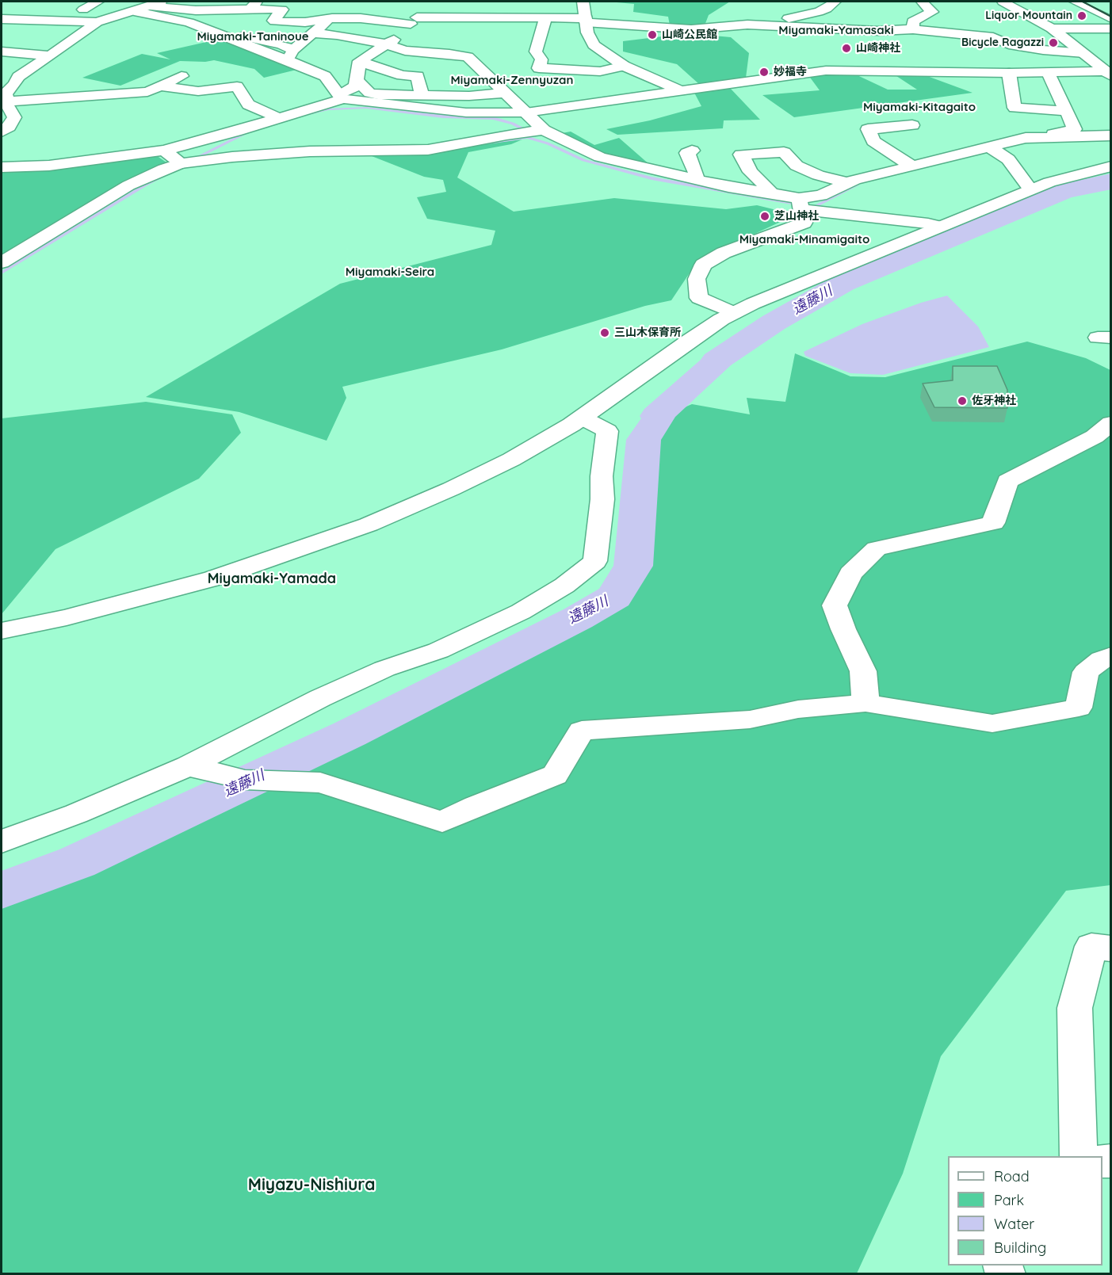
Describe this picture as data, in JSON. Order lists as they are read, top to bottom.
{
  "districts": [
    "Miyamaki-Yamasaki",
    "Miyamaki-Taninoue",
    "Miyamaki-Zennyuzan",
    "Miyamaki-Kitagaito",
    "Miyamaki-Minamigaito",
    "Miyamaki-Seira",
    "Miyamaki-Yamada",
    "Miyazu-Nishiura"
  ],
  "water": ["遠藤川"],
  "places": [
    "Liquor Mountain",
    "山崎公民館",
    "Bicycle Ragazzi",
    "山崎神社",
    "妙福寺",
    "芝山神社",
    "三山木保育所",
    "佐牙神社"
  ],
  "legend": [
    "Road",
    "Park",
    "Water",
    "Building"
  ]
}
